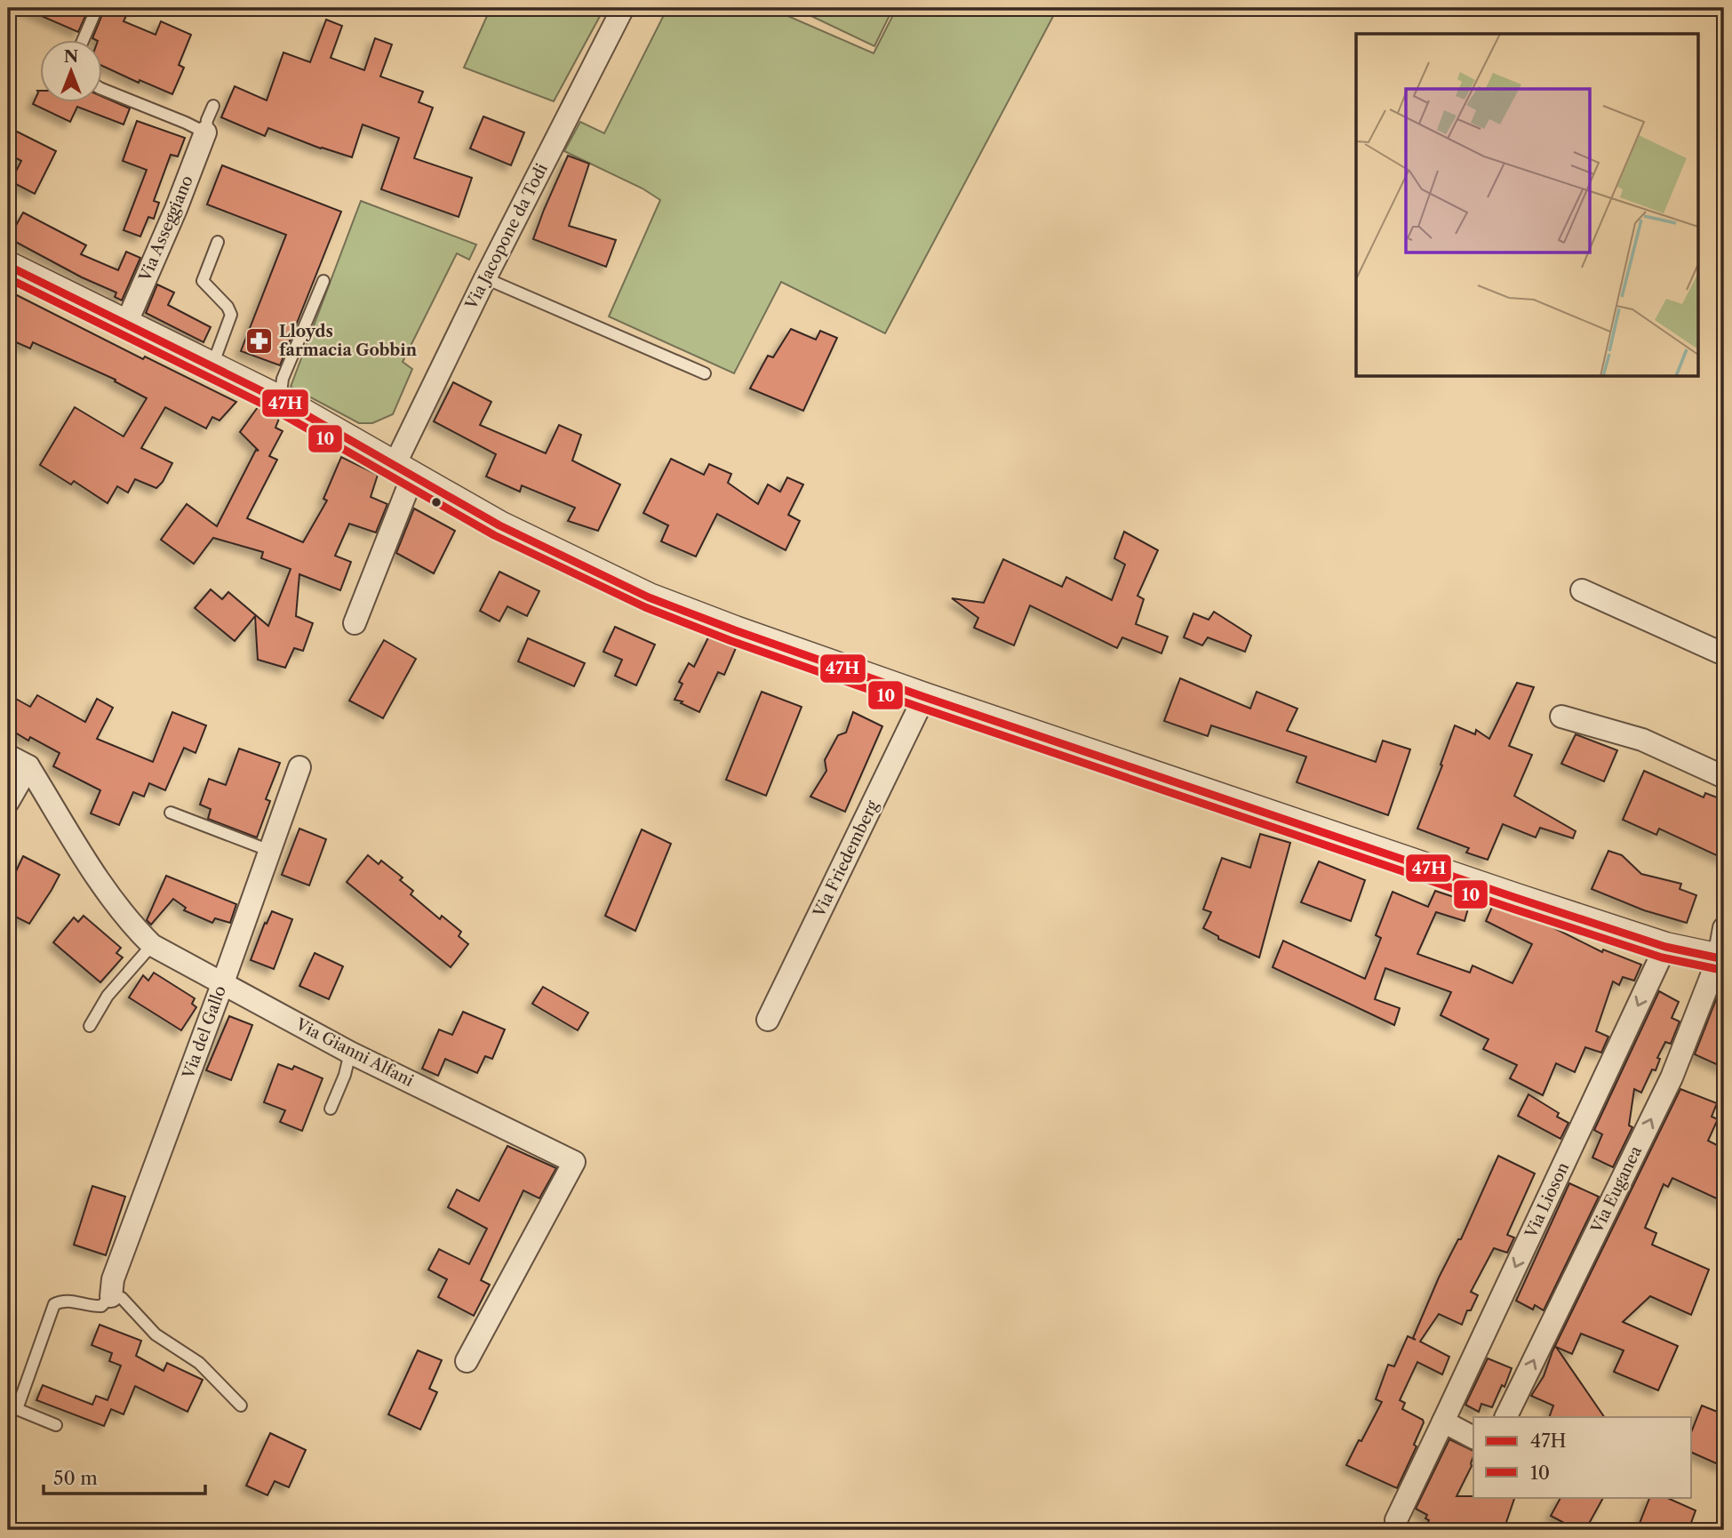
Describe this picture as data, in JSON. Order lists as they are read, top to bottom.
{
  "streets": {
    "street": [
      "Via Asseggiano",
      "Via Jacopone da Todi",
      "Via Friedemberg",
      "Via del Gallo",
      "Via Gianni Alfani",
      "Via Euganea",
      "Via Lioson"
    ]
  },
  "crossings": [
    ["Via del Gallo", "Via Gianni Alfani"]
  ],
  "one_way": ["Via Euganea", "Via Lioson"],
  "places": {
    "pharmacy": ["Lloyds farmacia Gobbin"]
  },
  "lines": ["transit line 47H", "transit line 10"],
  "legend": ["47H", "10"],
  "scale_bar": "50 m",
  "north": "top"
}
